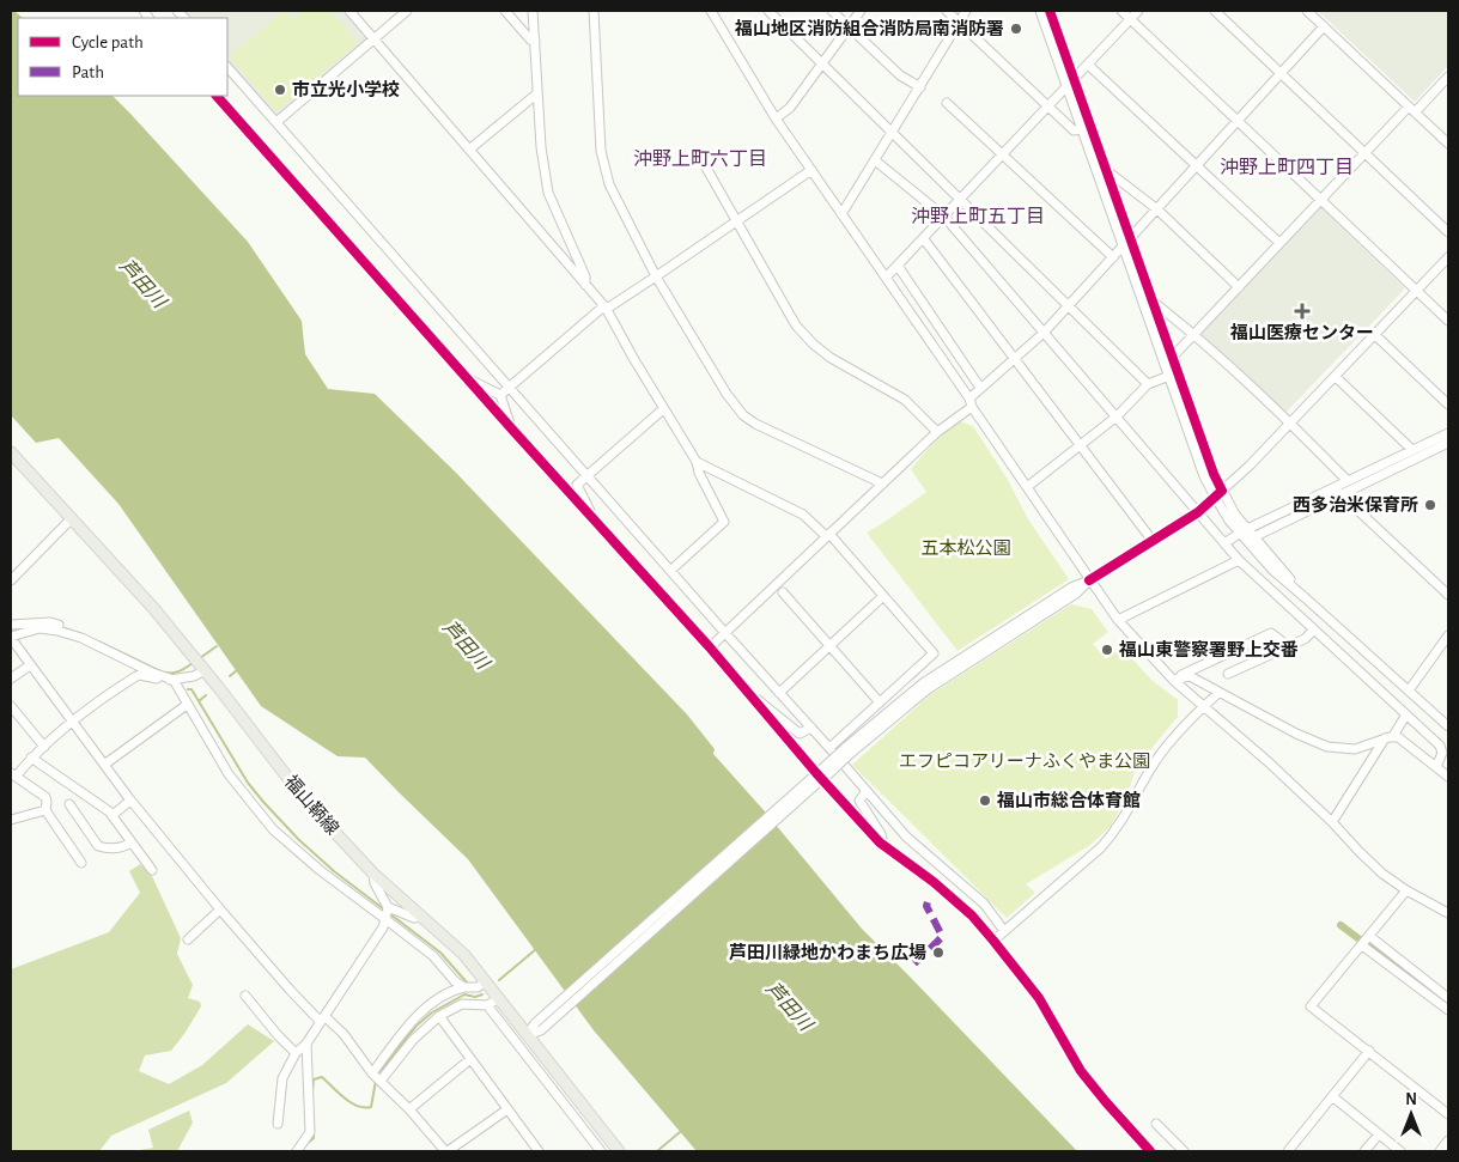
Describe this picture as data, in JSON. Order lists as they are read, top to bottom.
{
  "streets": {
    "main road": ["福山鞆線"]
  },
  "districts": ["沖野上町六丁目", "沖野上町四丁目", "沖野上町五丁目"],
  "water": ["芦田川"],
  "parks": ["五本松公園", "エフピコアリーナふくやま公園"],
  "places": {
    "other": [
      "福山地区消防組合消防局南消防署",
      "市立光小学校",
      "西多治米保育所",
      "福山東警察署野上交番",
      "福山市総合体育館",
      "芦田川緑地かわまち広場"
    ],
    "health": ["福山医療センター"]
  },
  "legend": ["Cycle path", "Path"],
  "north": "top"
}
